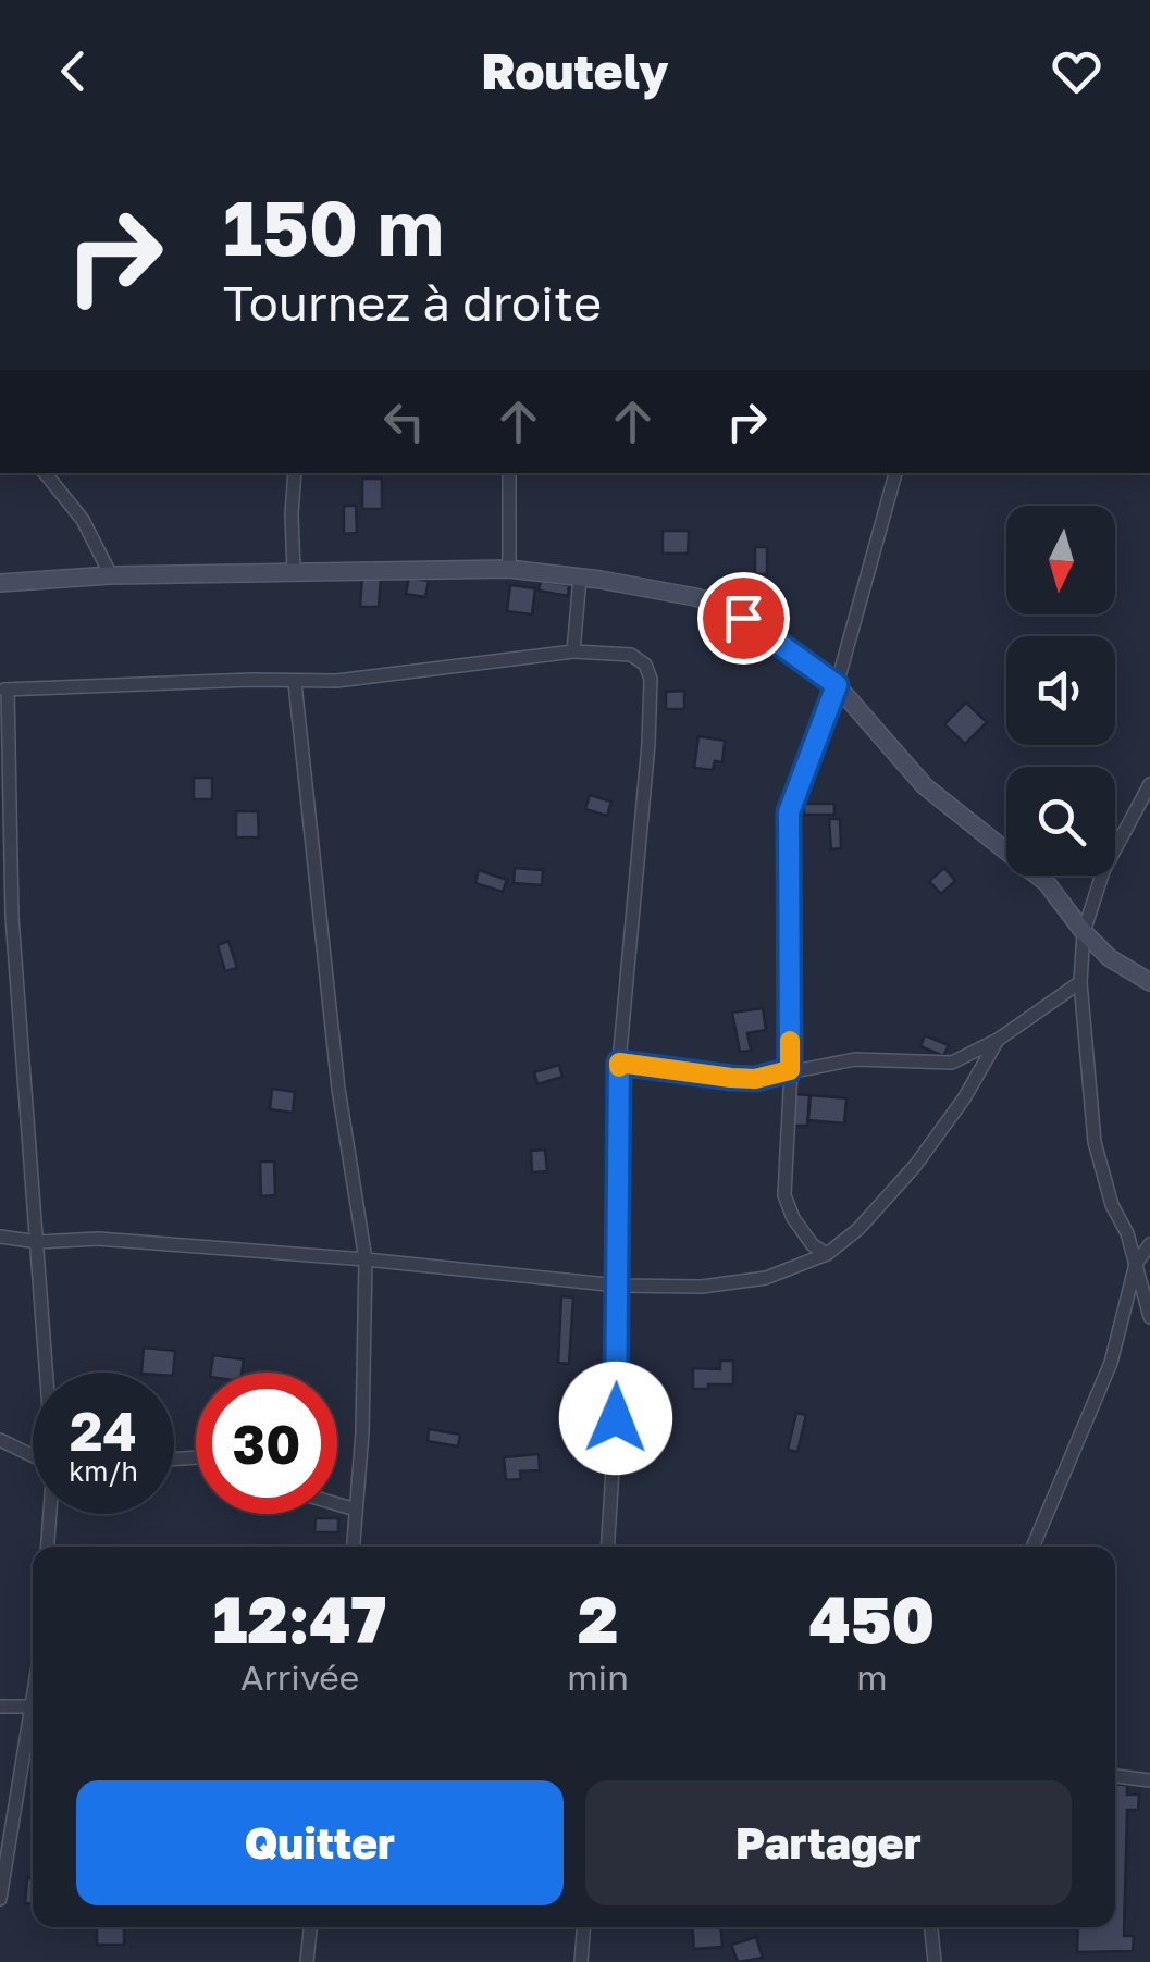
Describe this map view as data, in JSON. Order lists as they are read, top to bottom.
{
  "north": "bottom",
  "page": {
    "header": "Routely",
    "turn": ["150 m", "Tournez à droite"],
    "speed": "24 km/h",
    "limit": "30",
    "eta": [
      "12:47",
      "Arrivée",
      "2",
      "min",
      "450",
      "m"
    ],
    "buttons": ["Quitter", "Partager"]
  }
}
